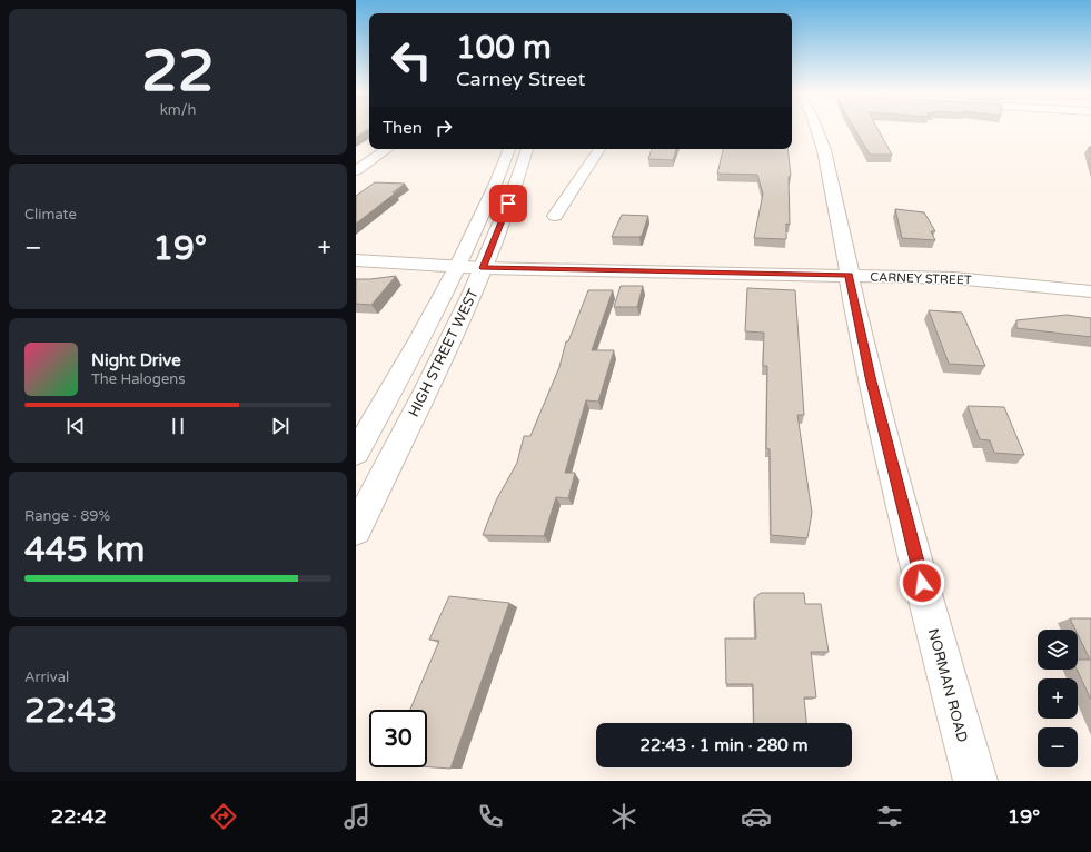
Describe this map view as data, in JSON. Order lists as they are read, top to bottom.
{
  "streets": {
    "street": ["CARNEY STREET", "HIGH STREET WEST", "NORMAN ROAD"]
  },
  "crossings": [
    ["CARNEY STREET", "HIGH STREET WEST"],
    ["CARNEY STREET", "NORMAN ROAD"]
  ],
  "page": {
    "tile": [
      ["22", "km/h"],
      "Climate",
      ["Range · 89%", "445 km"],
      ["Arrival", "22:43"]
    ],
    "turn": ["100 m", "Carney Street"],
    "then": "Then",
    "heat": ["−", "19°", "+"],
    "song": ["Night Drive", "The Halogens"],
    "map_buttons": ["+", "−"],
    "limit": "30",
    "trip": "22:43 · 1 min · 280 m",
    "tabs": ["22:42", "19°"]
  }
}
